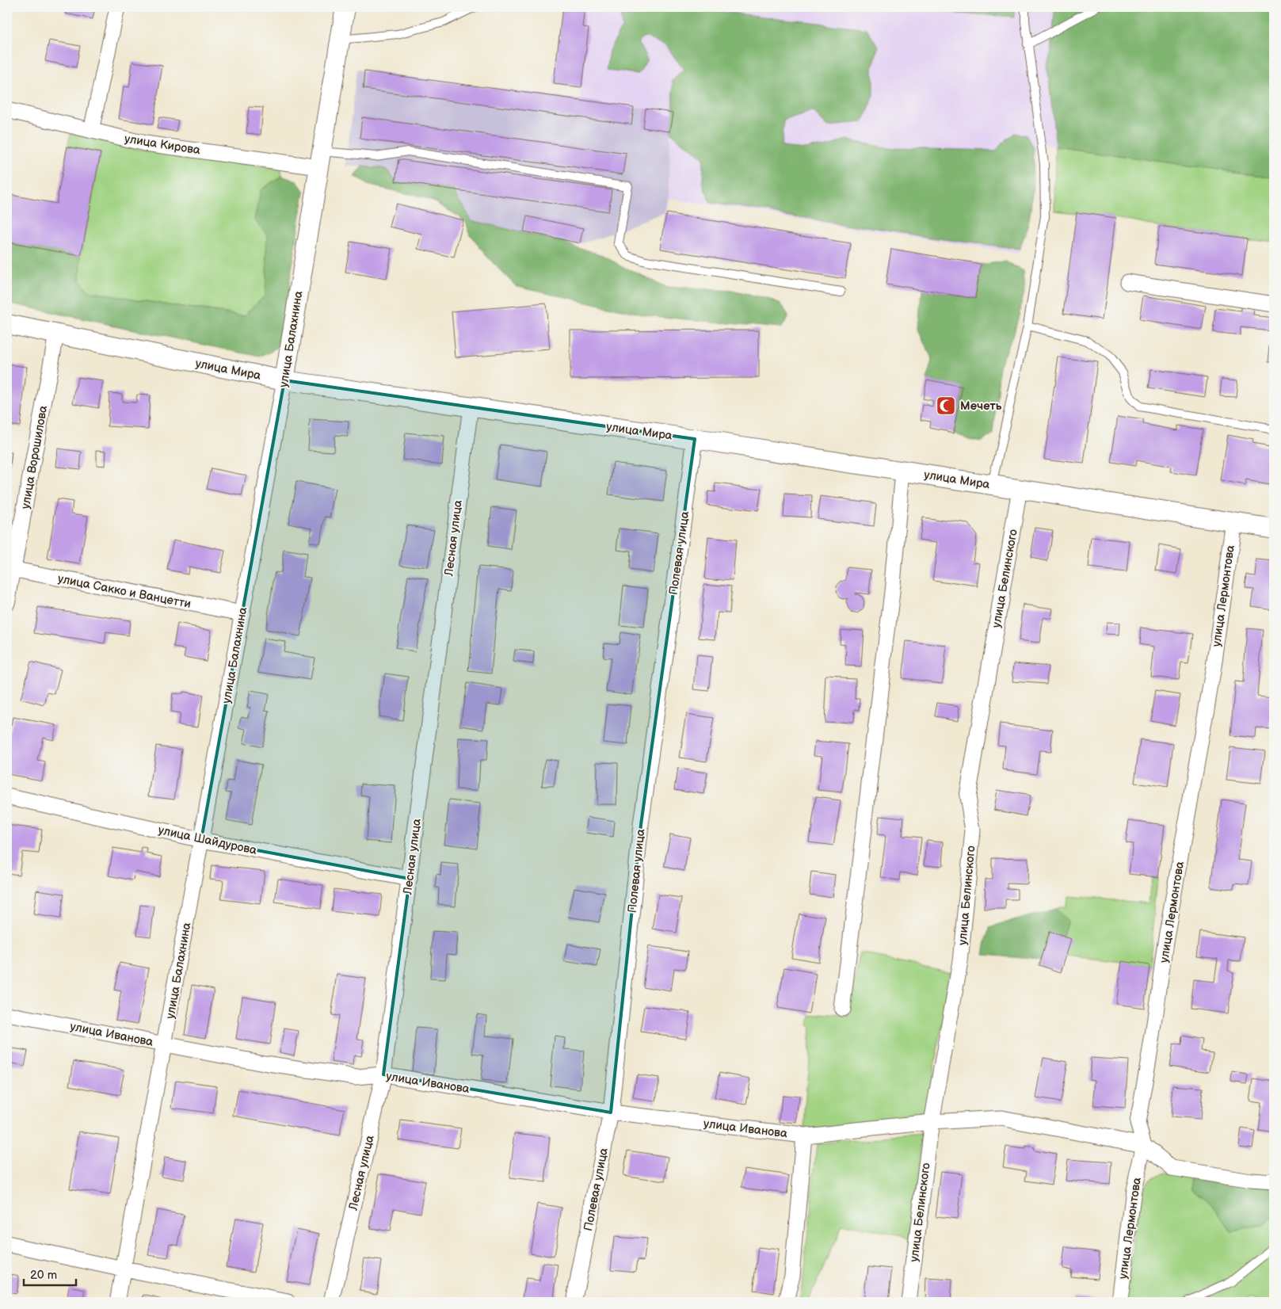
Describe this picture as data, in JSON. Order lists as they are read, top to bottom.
{
  "streets": {
    "street": [
      "улица Кирова",
      "улица Балахнина",
      "улица Мира",
      "улица Ворошилова",
      "Лесная улица",
      "Полевая улица",
      "улица Белинского",
      "улица Сакко и Ванцетти",
      "улица Лермонтова",
      "улица Шайдурова",
      "улица Иванова"
    ]
  },
  "crossings": [
    ["улица Кирова", "улица Балахнина"],
    ["улица Балахнина", "улица Мира"],
    ["улица Балахнина", "улица Сакко и Ванцетти"],
    ["улица Балахнина", "улица Шайдурова"],
    ["улица Балахнина", "улица Иванова"],
    ["улица Мира", "улица Ворошилова"],
    ["улица Мира", "Лесная улица"],
    ["улица Мира", "Полевая улица"],
    ["улица Мира", "улица Белинского"],
    ["улица Мира", "улица Лермонтова"],
    ["улица Ворошилова", "улица Сакко и Ванцетти"],
    ["Лесная улица", "улица Шайдурова"],
    ["Лесная улица", "улица Иванова"],
    ["Полевая улица", "улица Иванова"],
    ["улица Белинского", "улица Иванова"],
    ["улица Лермонтова", "улица Иванова"]
  ],
  "places": {
    "mosque": ["Мечеть"]
  },
  "scale_bar": "20 m"
}
